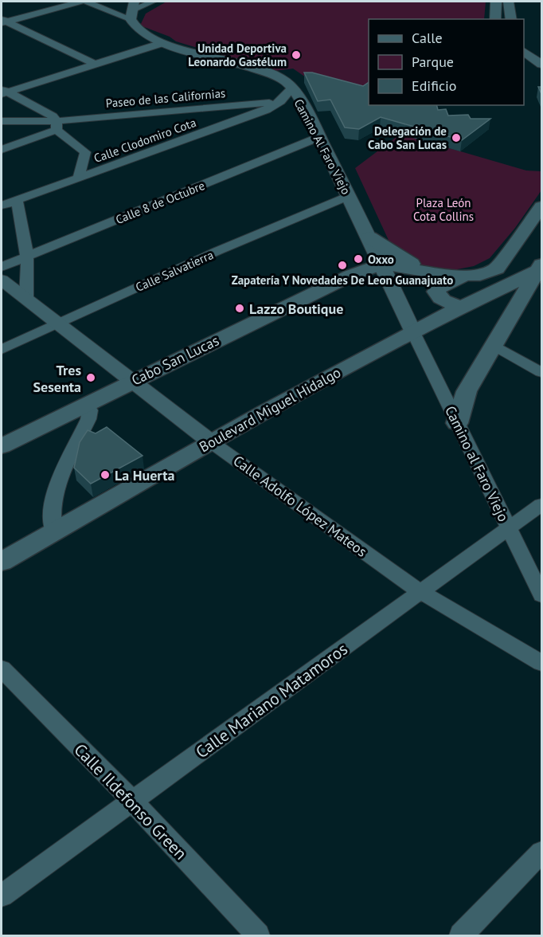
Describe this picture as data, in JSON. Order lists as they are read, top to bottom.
{
  "streets": {
    "main road": ["Cabo San Lucas", "Boulevard Miguel Hidalgo"],
    "street": [
      "Paseo de las Californias",
      "Calle Clodomiro Cota",
      "Camino Al Faro Viejo",
      "Calle 8 de Octubre",
      "Calle Salvatierra",
      "Camino al Faro Viejo",
      "Calle Adolfo López Mateos",
      "Calle Mariano Matamoros",
      "Calle Ildefonso Green"
    ]
  },
  "crossings": [
    ["Paseo de las Californias", "Calle Clodomiro Cota"],
    ["Paseo de las Californias", "Camino Al Faro Viejo"],
    ["Calle Clodomiro Cota", "Camino Al Faro Viejo"],
    ["Camino Al Faro Viejo", "Calle 8 de Octubre"],
    ["Camino Al Faro Viejo", "Calle Salvatierra"],
    ["Camino Al Faro Viejo", "Cabo San Lucas"],
    ["Camino Al Faro Viejo", "Boulevard Miguel Hidalgo"],
    ["Camino Al Faro Viejo", "Camino al Faro Viejo"],
    ["Calle Salvatierra", "Calle Adolfo López Mateos"],
    ["Cabo San Lucas", "Calle Adolfo López Mateos"],
    ["Boulevard Miguel Hidalgo", "Camino al Faro Viejo"],
    ["Boulevard Miguel Hidalgo", "Calle Adolfo López Mateos"],
    ["Camino al Faro Viejo", "Calle Mariano Matamoros"],
    ["Calle Adolfo López Mateos", "Calle Mariano Matamoros"],
    ["Calle Mariano Matamoros", "Calle Ildefonso Green"]
  ],
  "parks": ["Plaza León Cota Collins"],
  "places": [
    "Unidad Deportiva Leonardo Gastélum",
    "Delegación de Cabo San Lucas",
    "Oxxo",
    "Zapatería Y Novedades De Leon Guanajuato",
    "Lazzo Boutique",
    "Tres Sesenta",
    "La Huerta"
  ],
  "legend": ["Calle", "Parque", "Edificio"]
}
